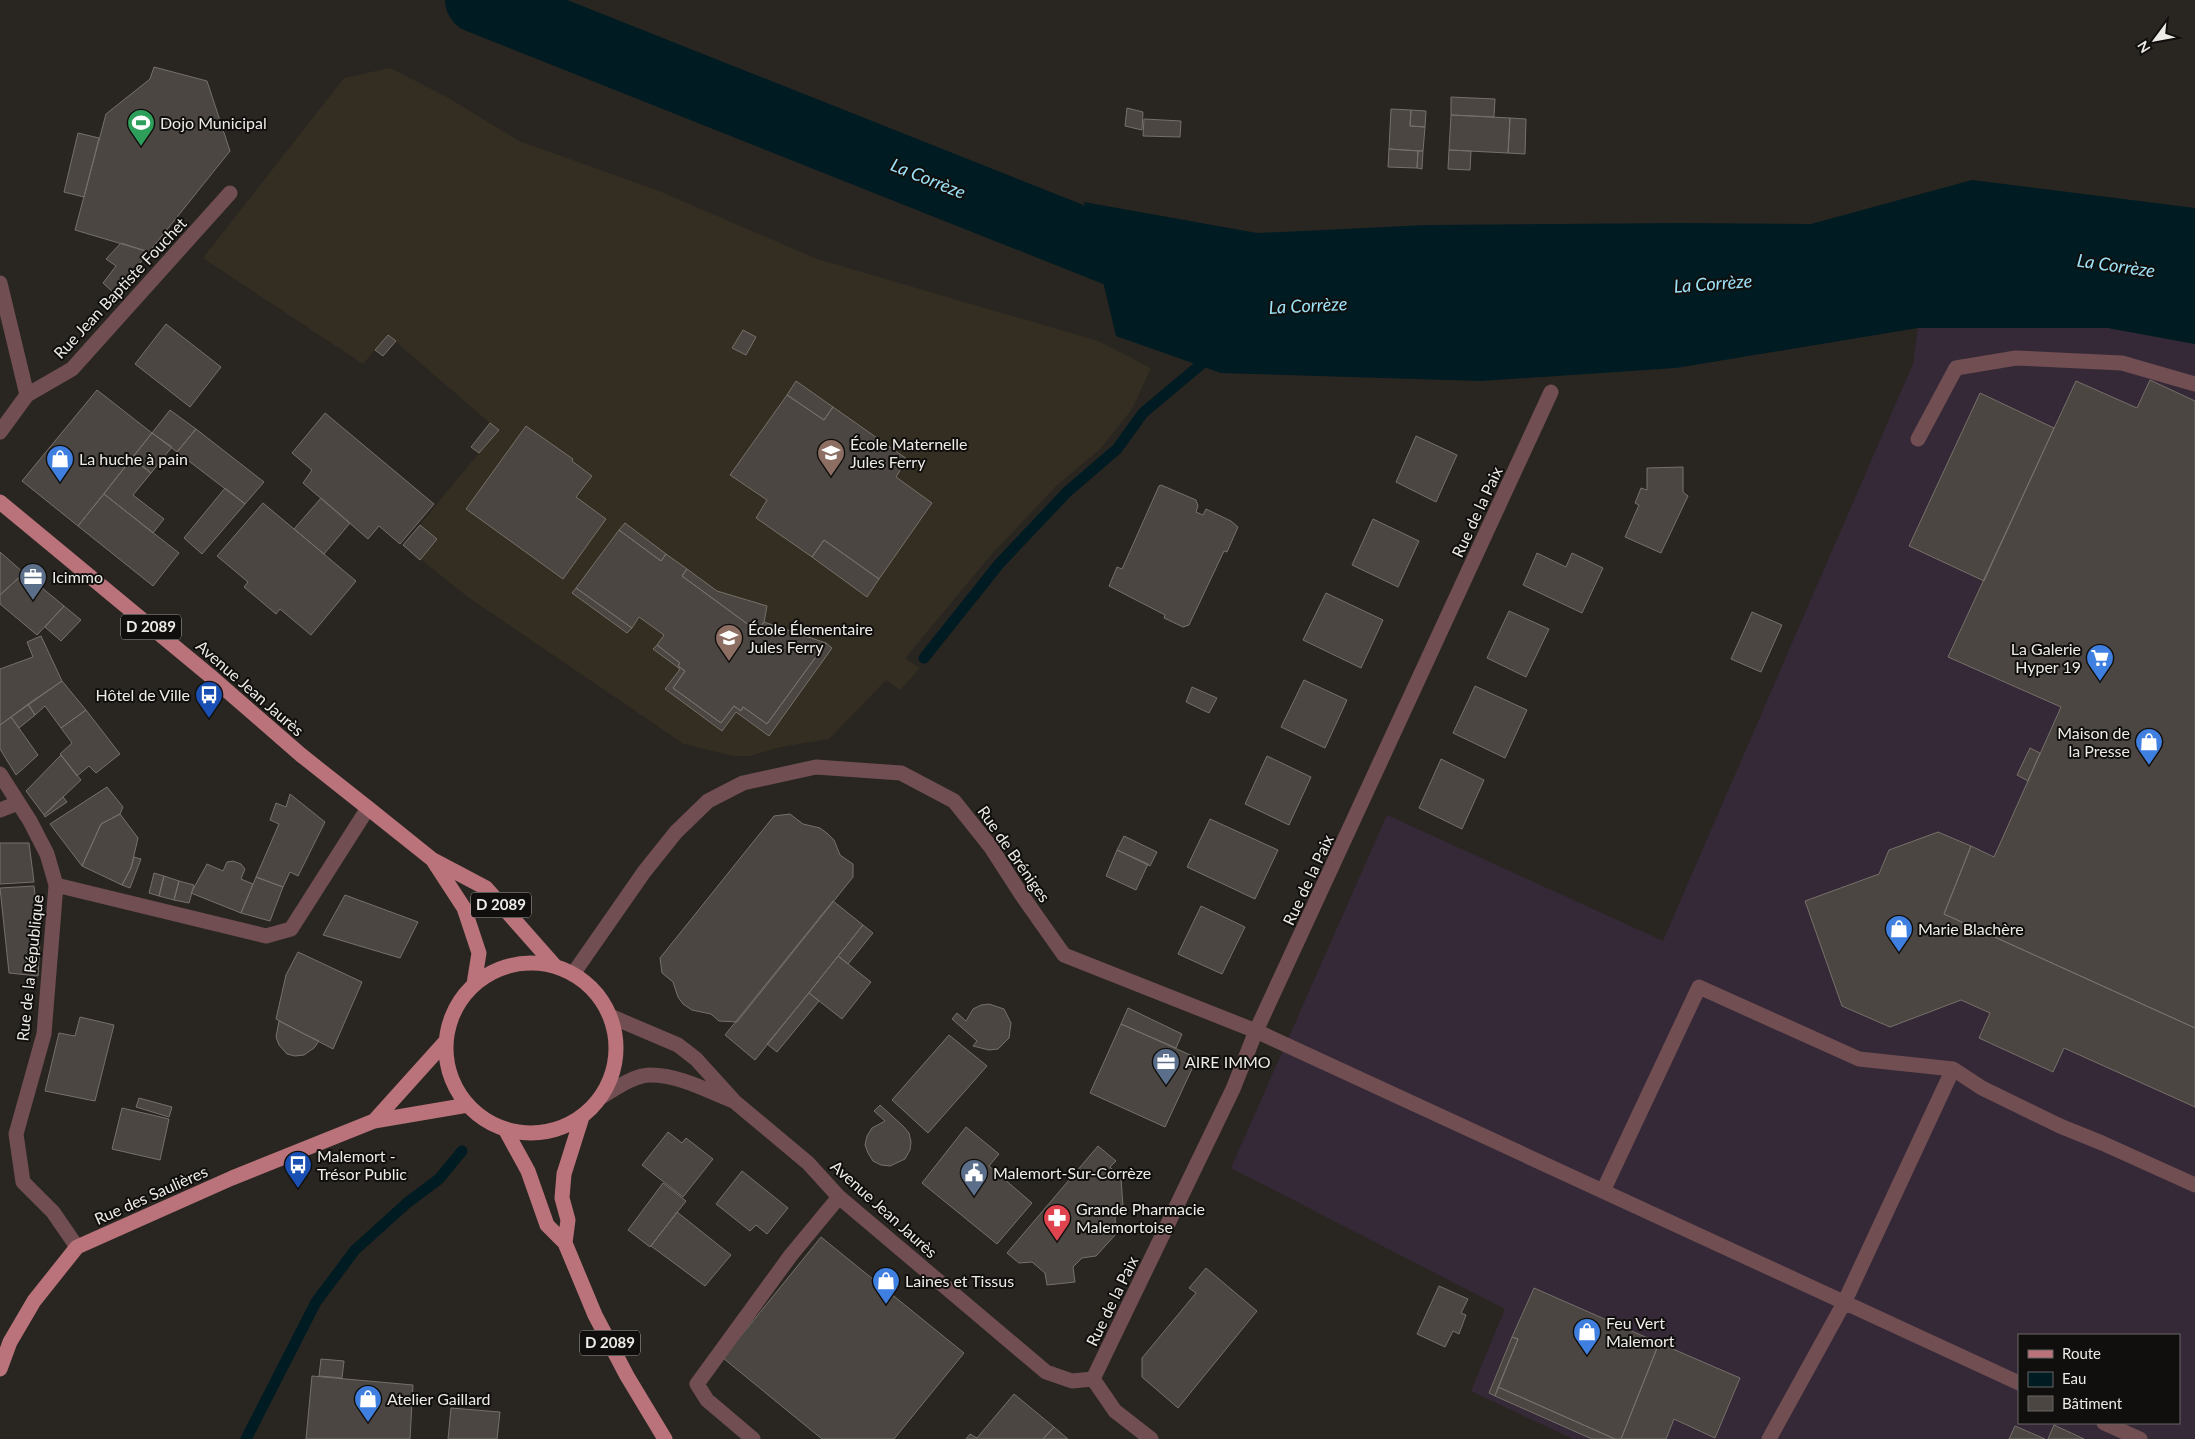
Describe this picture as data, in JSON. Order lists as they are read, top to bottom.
{
  "streets": {
    "main road": ["D 2089", "Avenue Jean Jaurès", "Rue des Saulières"],
    "street": [
      "Rue Jean Baptiste Fouchet",
      "Rue de la Paix",
      "Rue de Bréniges",
      "Rue de la République"
    ]
  },
  "crossings": [
    ["Rue de la Paix", "Avenue Jean Jaurès"],
    ["Rue de la Paix", "Rue de Bréniges"],
    ["D 2089", "Avenue Jean Jaurès"],
    ["D 2089", "Rue de Bréniges"],
    ["D 2089", "Rue des Saulières"],
    ["Avenue Jean Jaurès", "Rue de Bréniges"],
    ["Avenue Jean Jaurès", "Rue des Saulières"],
    ["Rue de Bréniges", "Rue des Saulières"],
    ["Rue de la République", "Rue des Saulières"]
  ],
  "water": ["La Corrèze"],
  "places": {
    "sports": ["Dojo Municipal"],
    "school or university": ["École Maternelle Jules Ferry", "École Élementaire Jules Ferry"],
    "shop": [
      "La huche à pain",
      "Maison de la Presse",
      "Marie Blachère",
      "Laines et Tissus",
      "Feu Vert Malemort",
      "Atelier Gaillard"
    ],
    "office": ["Icimmo", "AIRE IMMO"],
    "supermarket": ["La Galerie Hyper 19"],
    "bus stop": ["Hôtel de Ville", "Malemort - Trésor Public"],
    "public building": ["Malemort-Sur-Corrèze"],
    "pharmacy": ["Grande Pharmacie Malemortoise"]
  },
  "legend": ["Route", "Eau", "Bâtiment"],
  "north": "bottom left"
}
